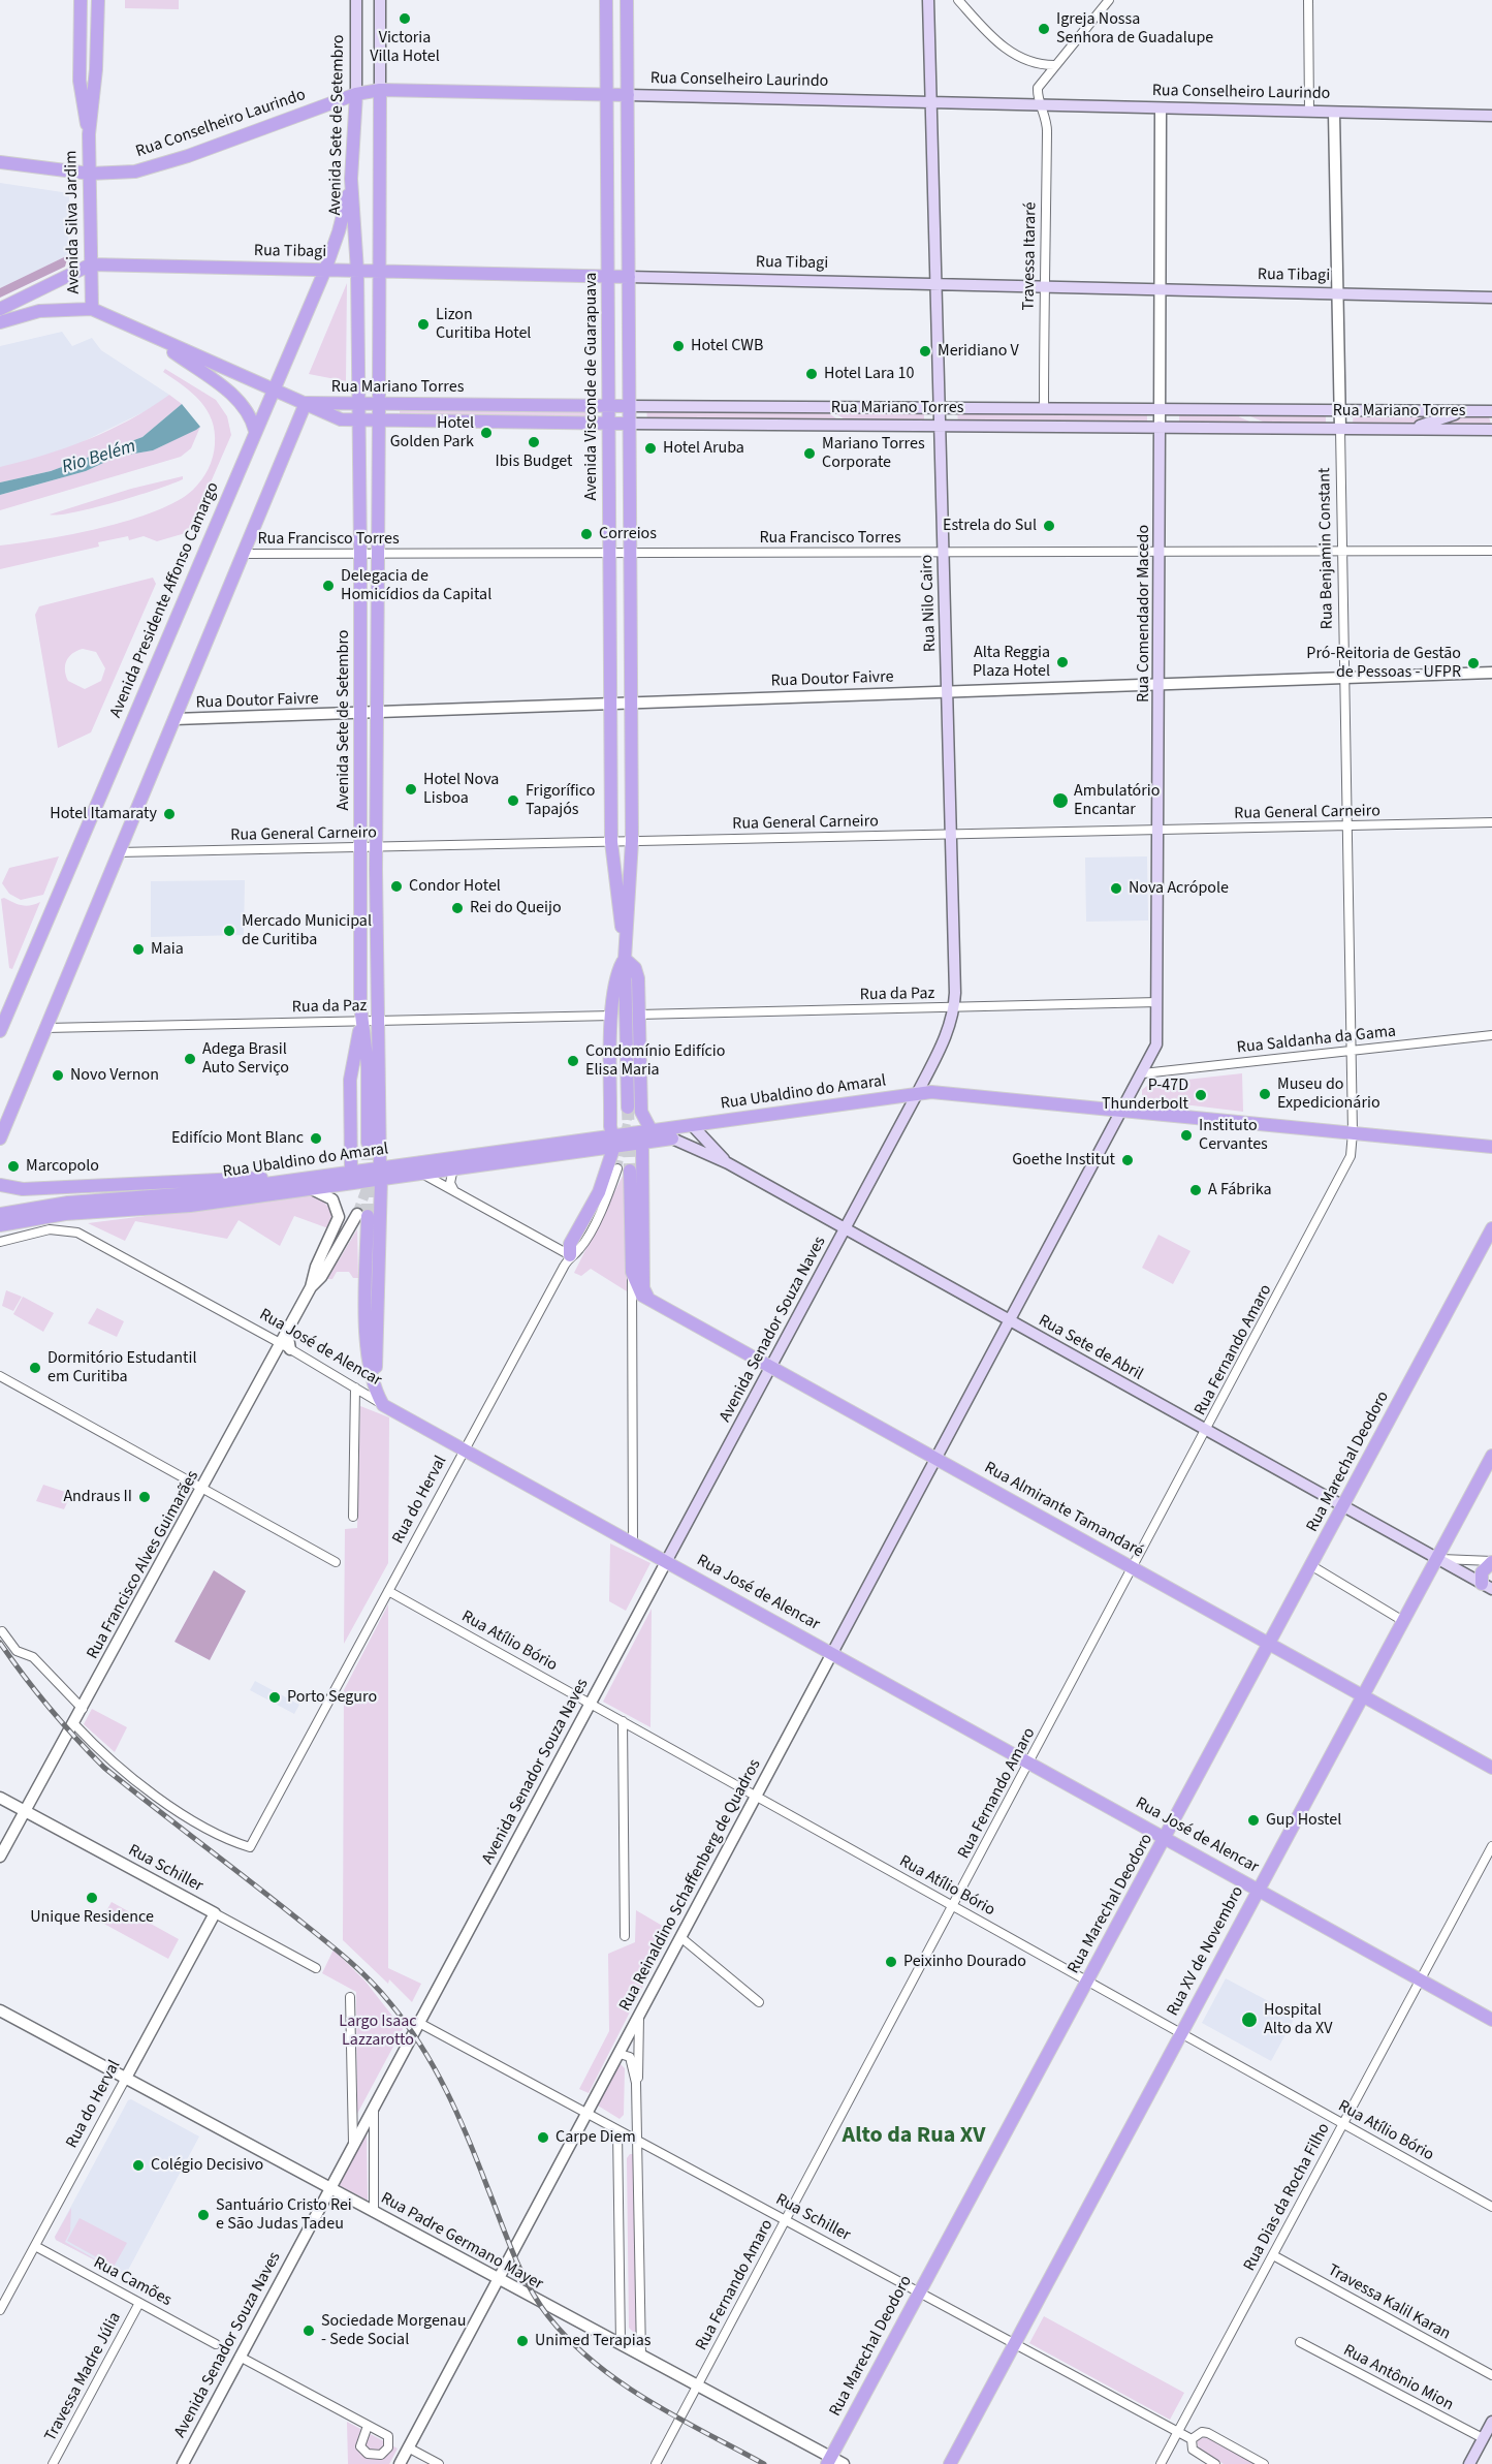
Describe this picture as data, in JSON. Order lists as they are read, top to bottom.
{
  "streets": {
    "main road": [
      "Rua Conselheiro Laurindo",
      "Avenida Sete de Setembro",
      "Avenida Silva Jardim",
      "Rua Tibagi",
      "Avenida Visconde de Guarapuava",
      "Rua Mariano Torres",
      "Avenida Presidente Affonso Camargo",
      "Rua Nilo Cairo",
      "Rua Comendador Macedo",
      "Rua Ubaldino do Amaral",
      "Avenida Senador Souza Naves",
      "Rua José de Alencar",
      "Rua Sete de Abril",
      "Rua Marechal Deodoro",
      "Rua Almirante Tamandaré",
      "Rua Reinaldino Schaffenberg de Quadros",
      "Rua XV de Novembro"
    ],
    "street": [
      "Travessa Itararé",
      "Rua Francisco Torres",
      "Rua Benjamin Constant",
      "Rua Doutor Faivre",
      "Rua General Carneiro",
      "Rua da Paz",
      "Rua Saldanha da Gama",
      "Rua Fernando Amaro",
      "Rua do Herval",
      "Rua Francisco Alves Guimarães",
      "Rua Atílio Bório",
      "Rua Schiller",
      "Rua Dias da Rocha Filho",
      "Rua Padre Germano Mayer",
      "Rua Camões",
      "Travessa Kalil Karan",
      "Travessa Madre Júlia",
      "Rua Antônio Mion"
    ]
  },
  "crossings": [
    ["Rua Conselheiro Laurindo", "Avenida Sete de Setembro"],
    ["Rua Conselheiro Laurindo", "Avenida Silva Jardim"],
    ["Rua Conselheiro Laurindo", "Travessa Itararé"],
    ["Rua Conselheiro Laurindo", "Avenida Visconde de Guarapuava"],
    ["Rua Conselheiro Laurindo", "Rua Benjamin Constant"],
    ["Rua Conselheiro Laurindo", "Rua Nilo Cairo"],
    ["Rua Conselheiro Laurindo", "Rua Comendador Macedo"],
    ["Avenida Sete de Setembro", "Rua Tibagi"],
    ["Avenida Sete de Setembro", "Rua Mariano Torres"],
    ["Avenida Sete de Setembro", "Rua Francisco Torres"],
    ["Avenida Sete de Setembro", "Avenida Presidente Affonso Camargo"],
    ["Avenida Sete de Setembro", "Rua Doutor Faivre"],
    ["Avenida Sete de Setembro", "Rua General Carneiro"],
    ["Avenida Sete de Setembro", "Rua da Paz"],
    ["Avenida Sete de Setembro", "Rua Ubaldino do Amaral"],
    ["Avenida Silva Jardim", "Rua Tibagi"],
    ["Avenida Silva Jardim", "Rua Mariano Torres"],
    ["Rua Tibagi", "Travessa Itararé"],
    ["Rua Tibagi", "Avenida Visconde de Guarapuava"],
    ["Rua Tibagi", "Rua Benjamin Constant"],
    ["Rua Tibagi", "Avenida Presidente Affonso Camargo"],
    ["Rua Tibagi", "Rua Nilo Cairo"],
    ["Rua Tibagi", "Rua Comendador Macedo"],
    ["Travessa Itararé", "Rua Mariano Torres"],
    ["Avenida Visconde de Guarapuava", "Rua Mariano Torres"],
    ["Avenida Visconde de Guarapuava", "Rua Francisco Torres"],
    ["Avenida Visconde de Guarapuava", "Rua Doutor Faivre"],
    ["Avenida Visconde de Guarapuava", "Rua General Carneiro"],
    ["Rua Mariano Torres", "Rua Benjamin Constant"],
    ["Rua Mariano Torres", "Avenida Presidente Affonso Camargo"],
    ["Rua Mariano Torres", "Rua Nilo Cairo"],
    ["Rua Mariano Torres", "Rua Comendador Macedo"],
    ["Rua Francisco Torres", "Rua Benjamin Constant"],
    ["Rua Francisco Torres", "Rua Nilo Cairo"],
    ["Rua Francisco Torres", "Rua Comendador Macedo"],
    ["Rua Benjamin Constant", "Rua Doutor Faivre"],
    ["Rua Benjamin Constant", "Rua General Carneiro"],
    ["Rua Benjamin Constant", "Rua Saldanha da Gama"],
    ["Rua Benjamin Constant", "Rua Ubaldino do Amaral"],
    ["Rua Benjamin Constant", "Rua Fernando Amaro"],
    ["Rua Nilo Cairo", "Rua Doutor Faivre"],
    ["Rua Nilo Cairo", "Rua General Carneiro"],
    ["Rua Nilo Cairo", "Rua da Paz"],
    ["Rua Nilo Cairo", "Rua Ubaldino do Amaral"],
    ["Rua Nilo Cairo", "Avenida Senador Souza Naves"],
    ["Rua Comendador Macedo", "Rua Doutor Faivre"],
    ["Rua Comendador Macedo", "Rua General Carneiro"],
    ["Rua Comendador Macedo", "Rua da Paz"],
    ["Rua Comendador Macedo", "Rua Saldanha da Gama"],
    ["Rua Comendador Macedo", "Rua Ubaldino do Amaral"],
    ["Rua Comendador Macedo", "Rua Sete de Abril"],
    ["Rua Comendador Macedo", "Rua Reinaldino Schaffenberg de Quadros"],
    ["Rua Ubaldino do Amaral", "Avenida Senador Souza Naves"],
    ["Rua Ubaldino do Amaral", "Rua Sete de Abril"],
    ["Rua Ubaldino do Amaral", "Rua Fernando Amaro"],
    ["Rua Ubaldino do Amaral", "Rua Francisco Alves Guimarães"],
    ["Avenida Senador Souza Naves", "Rua José de Alencar"],
    ["Avenida Senador Souza Naves", "Rua Sete de Abril"],
    ["Avenida Senador Souza Naves", "Rua Almirante Tamandaré"],
    ["Avenida Senador Souza Naves", "Rua Atílio Bório"],
    ["Avenida Senador Souza Naves", "Rua Schiller"],
    ["Avenida Senador Souza Naves", "Rua Padre Germano Mayer"],
    ["Rua José de Alencar", "Rua Fernando Amaro"],
    ["Rua José de Alencar", "Rua Marechal Deodoro"],
    ["Rua José de Alencar", "Rua do Herval"],
    ["Rua José de Alencar", "Rua Francisco Alves Guimarães"],
    ["Rua José de Alencar", "Rua Reinaldino Schaffenberg de Quadros"],
    ["Rua José de Alencar", "Rua XV de Novembro"],
    ["Rua José de Alencar", "Rua Dias da Rocha Filho"],
    ["Rua Sete de Abril", "Rua Fernando Amaro"],
    ["Rua Sete de Abril", "Rua Marechal Deodoro"],
    ["Rua Sete de Abril", "Rua Reinaldino Schaffenberg de Quadros"],
    ["Rua Sete de Abril", "Rua XV de Novembro"],
    ["Rua Fernando Amaro", "Rua Almirante Tamandaré"],
    ["Rua Fernando Amaro", "Rua Atílio Bório"],
    ["Rua Fernando Amaro", "Rua Schiller"],
    ["Rua Fernando Amaro", "Rua Padre Germano Mayer"],
    ["Rua Marechal Deodoro", "Rua Almirante Tamandaré"],
    ["Rua Marechal Deodoro", "Rua Atílio Bório"],
    ["Rua Marechal Deodoro", "Rua Schiller"],
    ["Rua Marechal Deodoro", "Rua Padre Germano Mayer"],
    ["Rua do Herval", "Rua Francisco Alves Guimarães"],
    ["Rua do Herval", "Rua Atílio Bório"],
    ["Rua do Herval", "Rua Schiller"],
    ["Rua do Herval", "Rua Padre Germano Mayer"],
    ["Rua do Herval", "Rua Camões"],
    ["Rua Almirante Tamandaré", "Rua Reinaldino Schaffenberg de Quadros"],
    ["Rua Almirante Tamandaré", "Rua XV de Novembro"],
    ["Rua Francisco Alves Guimarães", "Rua Schiller"],
    ["Rua Atílio Bório", "Rua Reinaldino Schaffenberg de Quadros"],
    ["Rua Atílio Bório", "Rua XV de Novembro"],
    ["Rua Atílio Bório", "Rua Dias da Rocha Filho"],
    ["Rua Schiller", "Rua Reinaldino Schaffenberg de Quadros"],
    ["Rua Schiller", "Rua XV de Novembro"],
    ["Rua Schiller", "Rua Dias da Rocha Filho"],
    ["Rua Reinaldino Schaffenberg de Quadros", "Rua Padre Germano Mayer"],
    ["Rua Dias da Rocha Filho", "Travessa Kalil Karan"],
    ["Rua Camões", "Travessa Madre Júlia"]
  ],
  "districts": ["Alto da Rua XV"],
  "water": ["Rio Belém"],
  "parks": ["Largo Isaac Lazzarotto"],
  "places": [
    "Victoria Villa Hotel",
    "Igreja Nossa Senhora de Guadalupe",
    "Lizon Curitiba Hotel",
    "Hotel CWB",
    "Meridiano V",
    "Hotel Lara 10",
    "Hotel Golden Park",
    "Ibis Budget",
    "Hotel Aruba",
    "Mariano Torres Corporate",
    "Estrela do Sul",
    "Correios",
    "Delegacia de Homicídios da Capital",
    "Alta Reggia Plaza Hotel",
    "Pró-Reitoria de Gestão de Pessoas - UFPR",
    "Hotel Nova Lisboa",
    "Frigorífico Tapajós",
    "Ambulatório Encantar",
    "Hotel Itamaraty",
    "Condor Hotel",
    "Nova Acrópole",
    "Rei do Queijo",
    "Mercado Municipal de Curitiba",
    "Maia",
    "Adega Brasil Auto Serviço",
    "Condomínio Edifício Elisa Maria",
    "Novo Vernon",
    "Museu do Expedicionário",
    "P-47D Thunderbolt",
    "Instituto Cervantes",
    "Edifício Mont Blanc",
    "Goethe Institut",
    "Marcopolo",
    "A Fábrika",
    "Dormitório Estudantil em Curitiba",
    "Andraus II",
    "Porto Seguro",
    "Gup Hostel",
    "Unique Residence",
    "Peixinho Dourado",
    "Hospital Alto da XV",
    "Carpe Diem",
    "Colégio Decisivo",
    "Santuário Cristo Rei e São Judas Tadeu",
    "Sociedade Morgenau - Sede Social",
    "Unimed Terapias"
  ]
}
